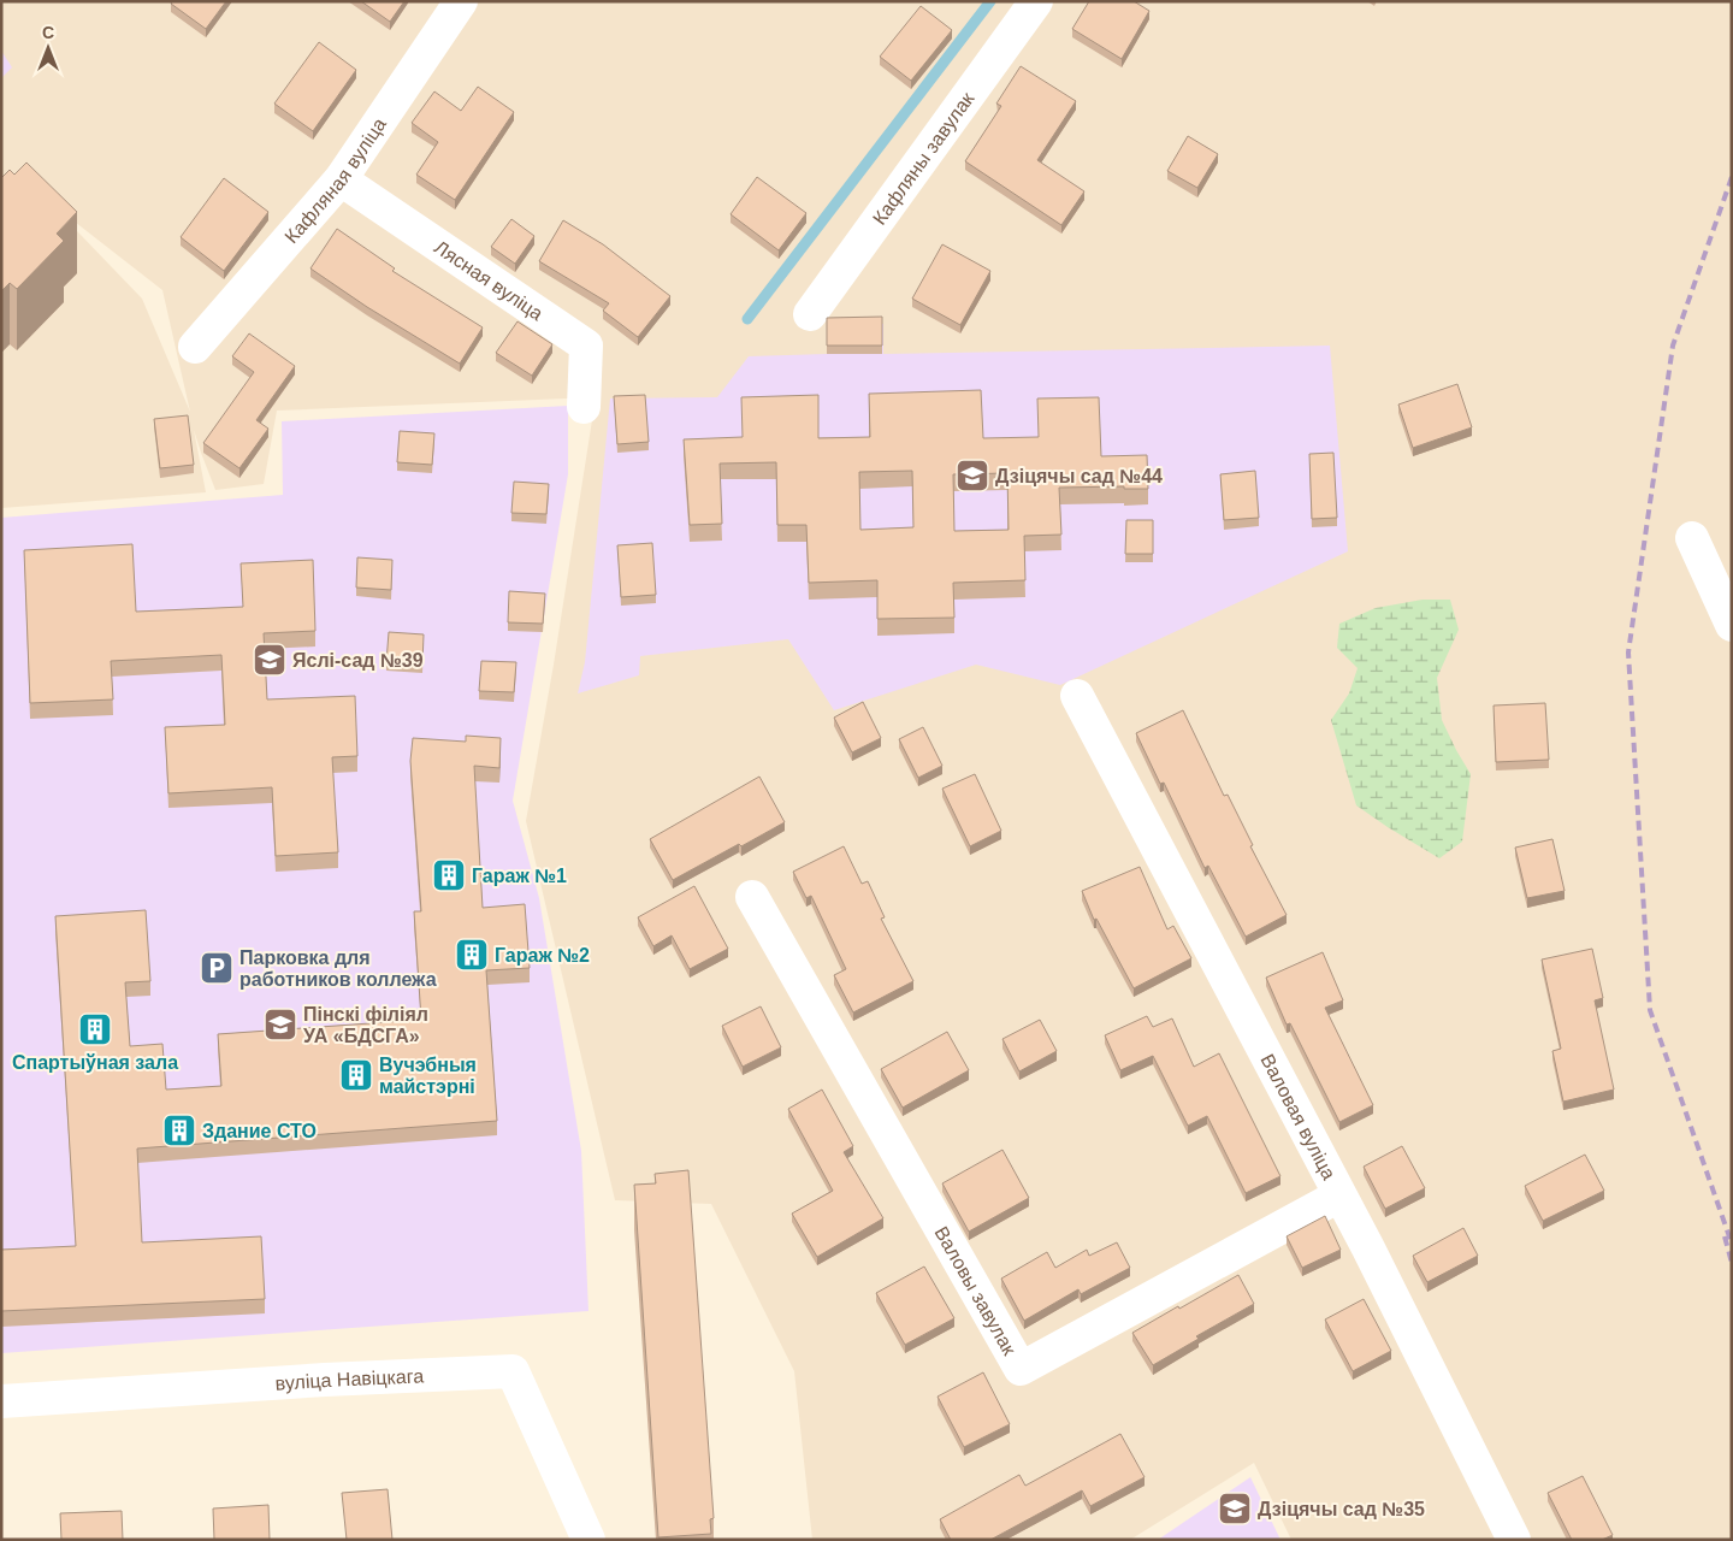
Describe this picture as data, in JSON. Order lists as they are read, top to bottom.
{
  "streets": {
    "street": [
      "Кафляны завулак",
      "Кафляная вуліца",
      "Лясная вуліца",
      "Валовая вуліца",
      "Валовы завулак",
      "вуліца Навіцкага"
    ]
  },
  "crossings": [
    ["Кафляная вуліца", "Лясная вуліца"],
    ["Валовая вуліца", "Валовы завулак"]
  ],
  "places": {
    "school or university": [
      "Дзіцячы сад №44",
      "Яслі-сад №39",
      "Пінскі філіял УА «БДСГА»",
      "Дзіцячы сад №35"
    ],
    "building": [
      "Гараж №1",
      "Гараж №2",
      "Спартыўная зала",
      "Вучэбныя майстэрні",
      "Здание СТО"
    ],
    "parking": ["Парковка для работников коллежа"]
  },
  "north": "top"
}
